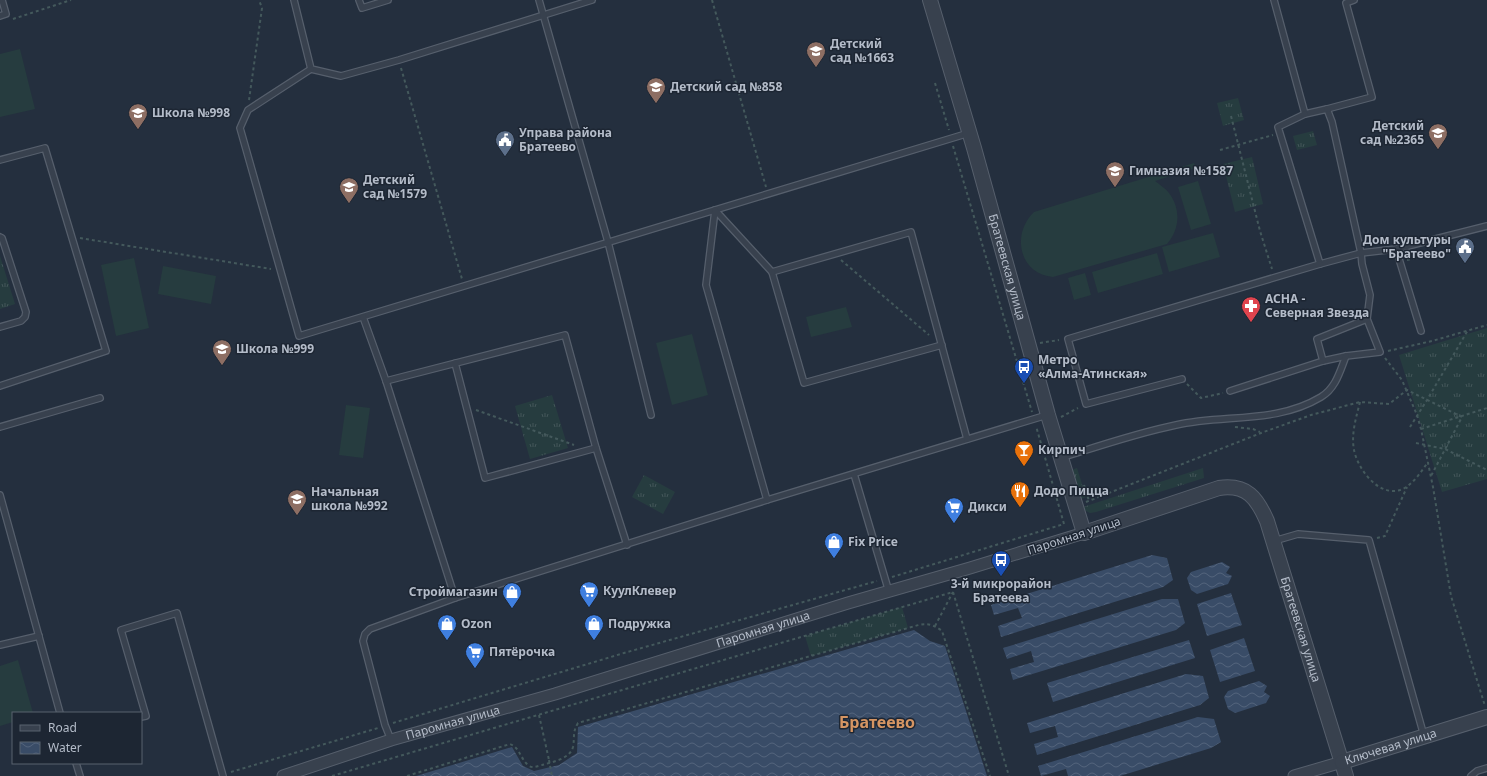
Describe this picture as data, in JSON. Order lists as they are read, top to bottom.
{
  "streets": {
    "street": ["Братеевская улица", "Паромная улица", "Ключевая улица"]
  },
  "crossings": [
    ["Братеевская улица", "Паромная улица"],
    ["Братеевская улица", "Ключевая улица"]
  ],
  "districts": ["Братеево"],
  "places": {
    "school or university": [
      "Детский сад №1663",
      "Детский сад №858",
      "Школа №998",
      "Детский сад №2365",
      "Гимназия №1587",
      "Детский сад №1579",
      "Школа №999",
      "Начальная школа №992"
    ],
    "public building": ["Управа района Братеево", "Дом культуры \"Братеево\""],
    "pharmacy": ["АСНА - Северная Звезда"],
    "bus stop": ["Метро «Алма-Атинская»", "3-й микрорайон Братеева"],
    "bar": ["Кирпич"],
    "restaurant": ["Додо Пицца"],
    "supermarket": ["Дикси", "КуулКлевер", "Пятёрочка"],
    "shop": [
      "Fix Price",
      "Строймагазин",
      "Ozon",
      "Подружка"
    ]
  },
  "legend": ["Road", "Water"]
}
